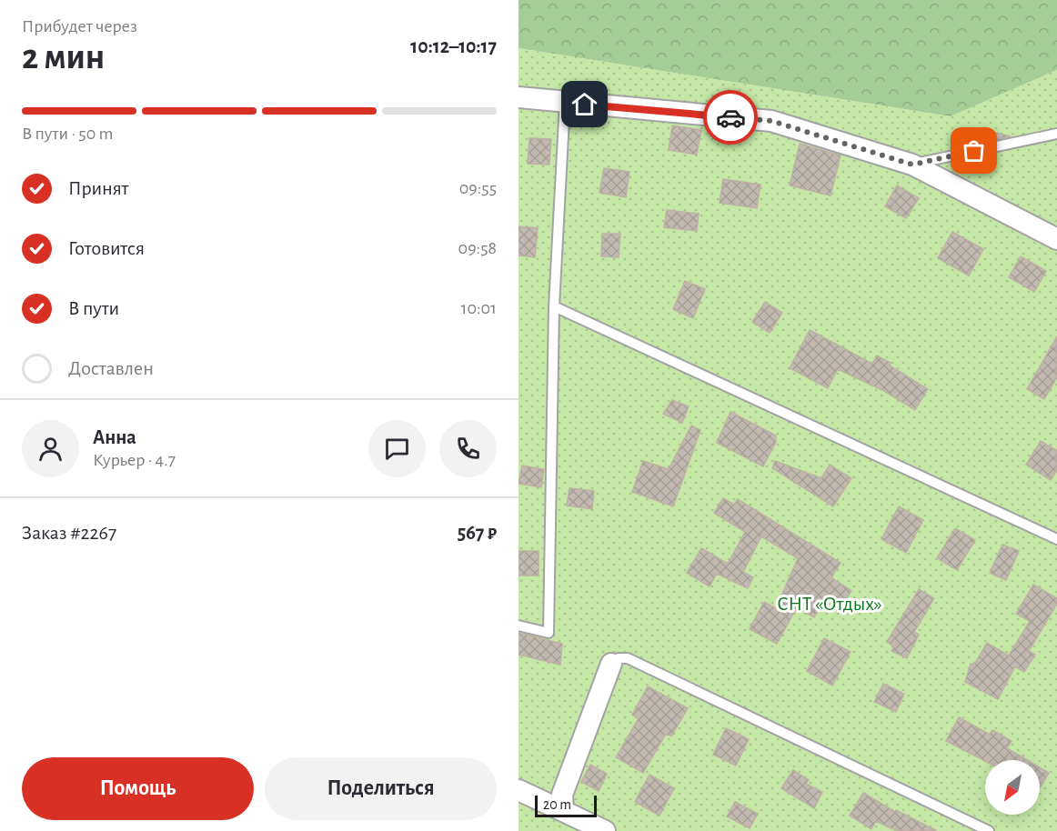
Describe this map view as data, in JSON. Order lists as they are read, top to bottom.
{
  "parks": ["СНТ «Отдых»"],
  "scale_bar": "20 m",
  "north": "bottom left",
  "page": {
    "heading": ["2 мин", "Прибудет через", "10:12–10:17"],
    "panel": [
      "Анна",
      "Курьер · 4.7",
      "Заказ #2267",
      "567 ₽"
    ],
    "bar": "В пути · 50 m",
    "list": [
      ["Принят", "09:55"],
      ["Готовится", "09:58"],
      ["В пути", "10:01"],
      "Доставлен"
    ],
    "buttons": ["Помощь", "Поделиться"],
    "scale": "20 m"
  }
}
